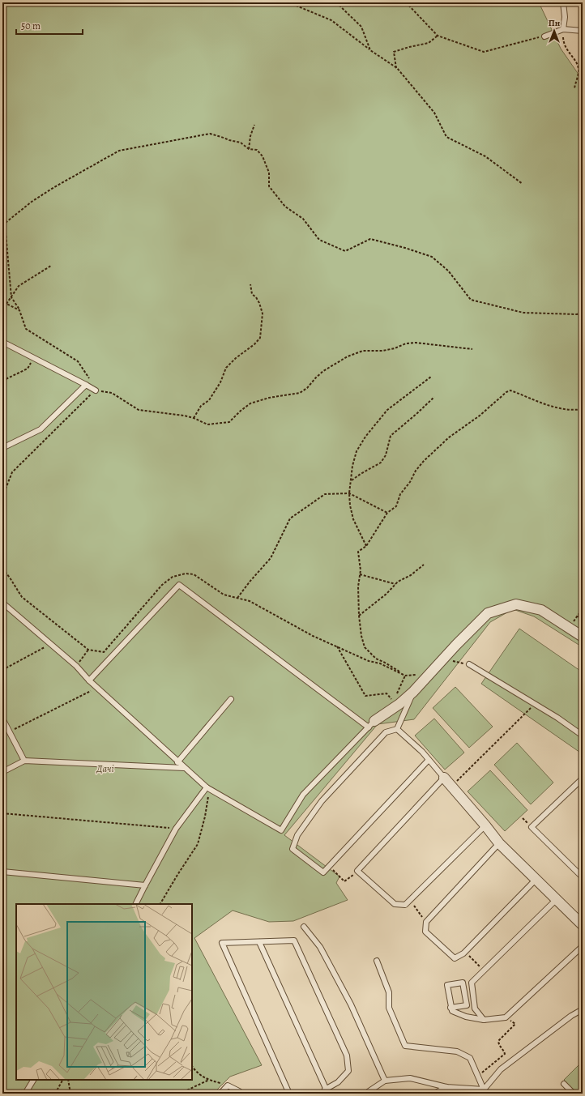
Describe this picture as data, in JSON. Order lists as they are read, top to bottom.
{
  "parks": ["Дачі"],
  "scale_bar": "50 m",
  "north": "top"
}
